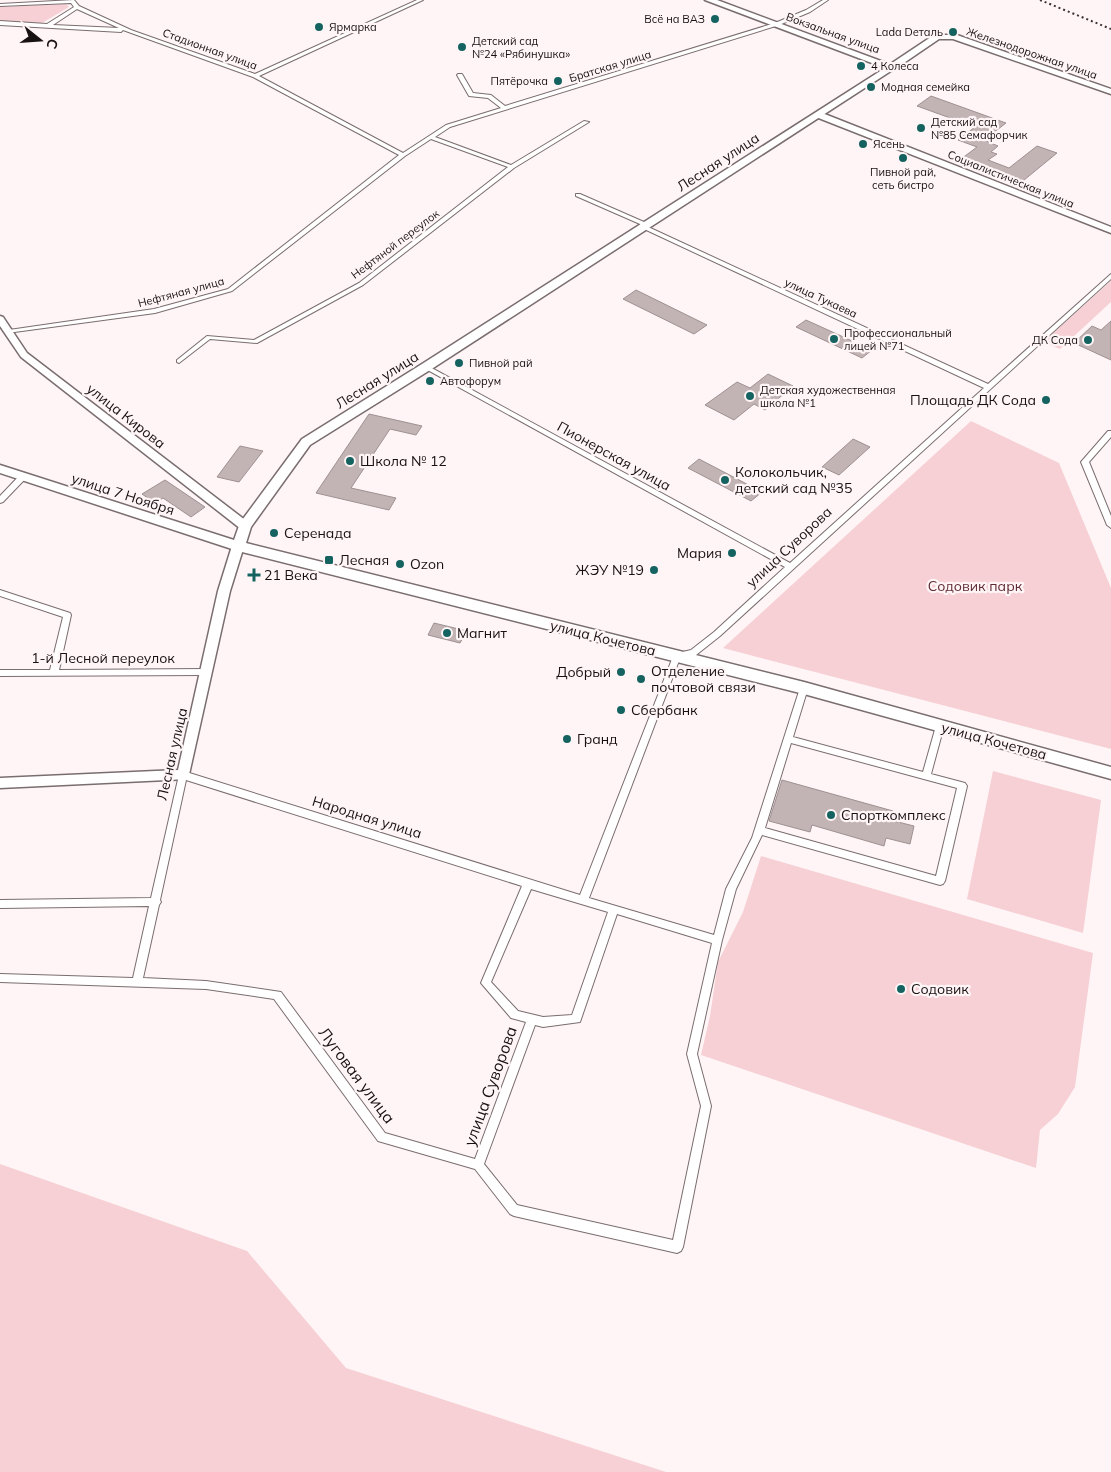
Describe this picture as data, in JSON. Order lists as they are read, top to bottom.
{
  "streets": {
    "main road": [
      "Вокзальная улица",
      "Лесная улица",
      "улица 7 Ноября",
      "улица Кочетова"
    ],
    "street": [
      "Стадионная улица",
      "Железнодорожная улица",
      "Братская улица",
      "Социалистическая улица",
      "Нефтяной переулок",
      "Нефтяная улица",
      "улица Тукаева",
      "улица Кирова",
      "Пионерская улица",
      "улица Суворова",
      "1-й Лесной переулок",
      "Народная улица",
      "Луговая улица"
    ]
  },
  "crossings": [
    ["Вокзальная улица", "Братская улица"],
    ["Вокзальная улица", "Лесная улица"],
    ["Стадионная улица", "Братская улица"],
    ["Стадионная улица", "Нефтяная улица"],
    ["Железнодорожная улица", "Лесная улица"],
    ["Братская улица", "Нефтяная улица"],
    ["Лесная улица", "Социалистическая улица"],
    ["Лесная улица", "улица Тукаева"],
    ["Лесная улица", "улица Кирова"],
    ["Лесная улица", "Пионерская улица"],
    ["Лесная улица", "улица 7 Ноября"],
    ["Лесная улица", "улица Кочетова"],
    ["Лесная улица", "1-й Лесной переулок"],
    ["Лесная улица", "Народная улица"],
    ["Лесная улица", "Луговая улица"],
    ["Нефтяная улица", "улица Кирова"],
    ["улица Тукаева", "улица Суворова"],
    ["Пионерская улица", "улица Суворова"],
    ["улица 7 Ноября", "улица Кочетова"],
    ["улица Суворова", "улица Кочетова"],
    ["улица Суворова", "Луговая улица"]
  ],
  "parks": ["Содовик парк"],
  "places": {
    "other": [
      "Всё на ВАЗ",
      "Ярмарка",
      "Lada Dеталь",
      "Детский сад №24 «Рябинушка»",
      "4 Колеса",
      "Пятёрочка",
      "Модная семейка",
      "Детский сад №85 Семафорчик",
      "Ясень",
      "Пивной рай, сеть бистро",
      "Профессиональный лицей №71",
      "ДК Сода",
      "Пивной рай",
      "Автофорум",
      "Детская художественная школа №1",
      "Площадь ДК Сода",
      "Школа № 12",
      "Колокольчик, детский сад №35",
      "Серенада",
      "Мария",
      "Ozon",
      "ЖЭУ №19",
      "Магнит",
      "Добрый",
      "Отделение почтовой связи",
      "Сбербанк",
      "Гранд",
      "Спорткомплекс",
      "Содовик"
    ],
    "transit": ["Лесная"],
    "health": ["21 Века"]
  },
  "north": "right"
}
